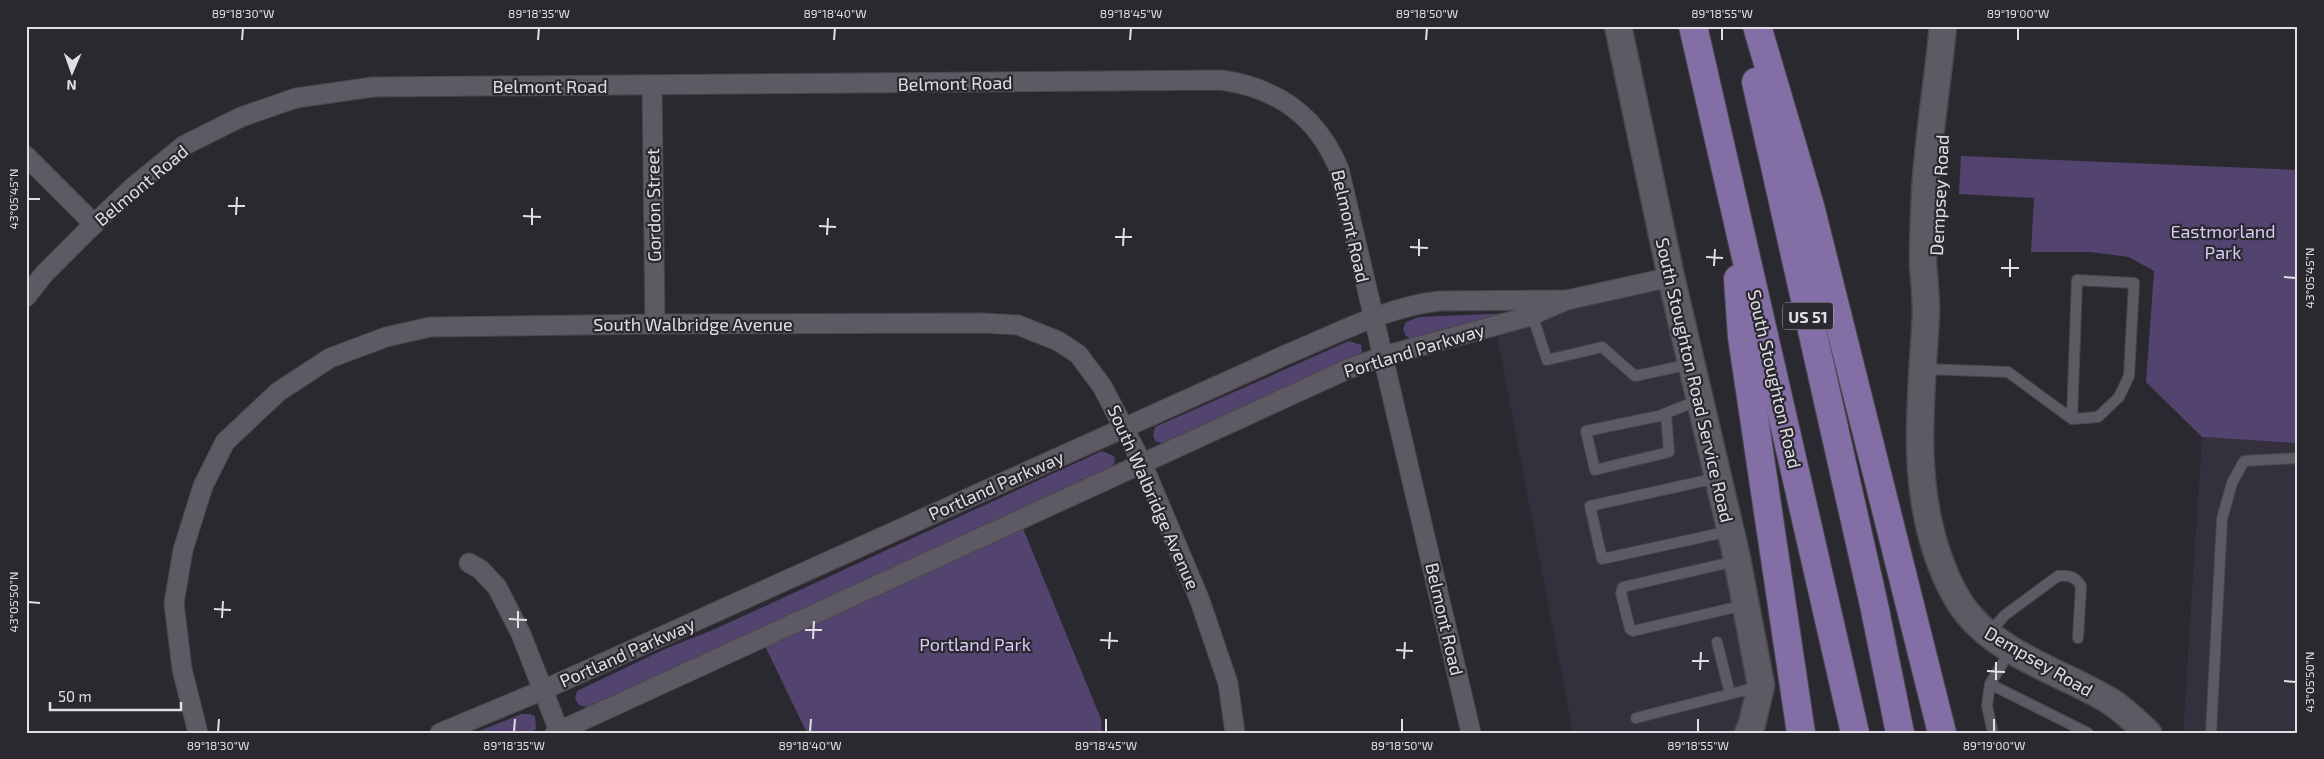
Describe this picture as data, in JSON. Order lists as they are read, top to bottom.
{
  "streets": {
    "main road": ["US 51", "South Stoughton Road"],
    "street": [
      "Belmont Road",
      "Dempsey Road",
      "Gordon Street",
      "South Walbridge Avenue",
      "Portland Parkway",
      "South Stoughton Road Service Road"
    ]
  },
  "crossings": [
    ["Belmont Road", "Gordon Street"],
    ["Belmont Road", "Portland Parkway"],
    ["Gordon Street", "South Walbridge Avenue"],
    ["South Walbridge Avenue", "Portland Parkway"],
    ["Portland Parkway", "South Stoughton Road Service Road"]
  ],
  "parks": ["Eastmorland Park", "Portland Park"],
  "scale_bar": "50 m",
  "north": "bottom",
  "coordinates": [
    "89°18'30\"W",
    "89°18'35\"W",
    "89°18'40\"W",
    "89°18'45\"W",
    "89°18'50\"W",
    "89°18'55\"W",
    "89°19'00\"W",
    "43°05'45\"N",
    "43°05'50\"N"
  ]
}
